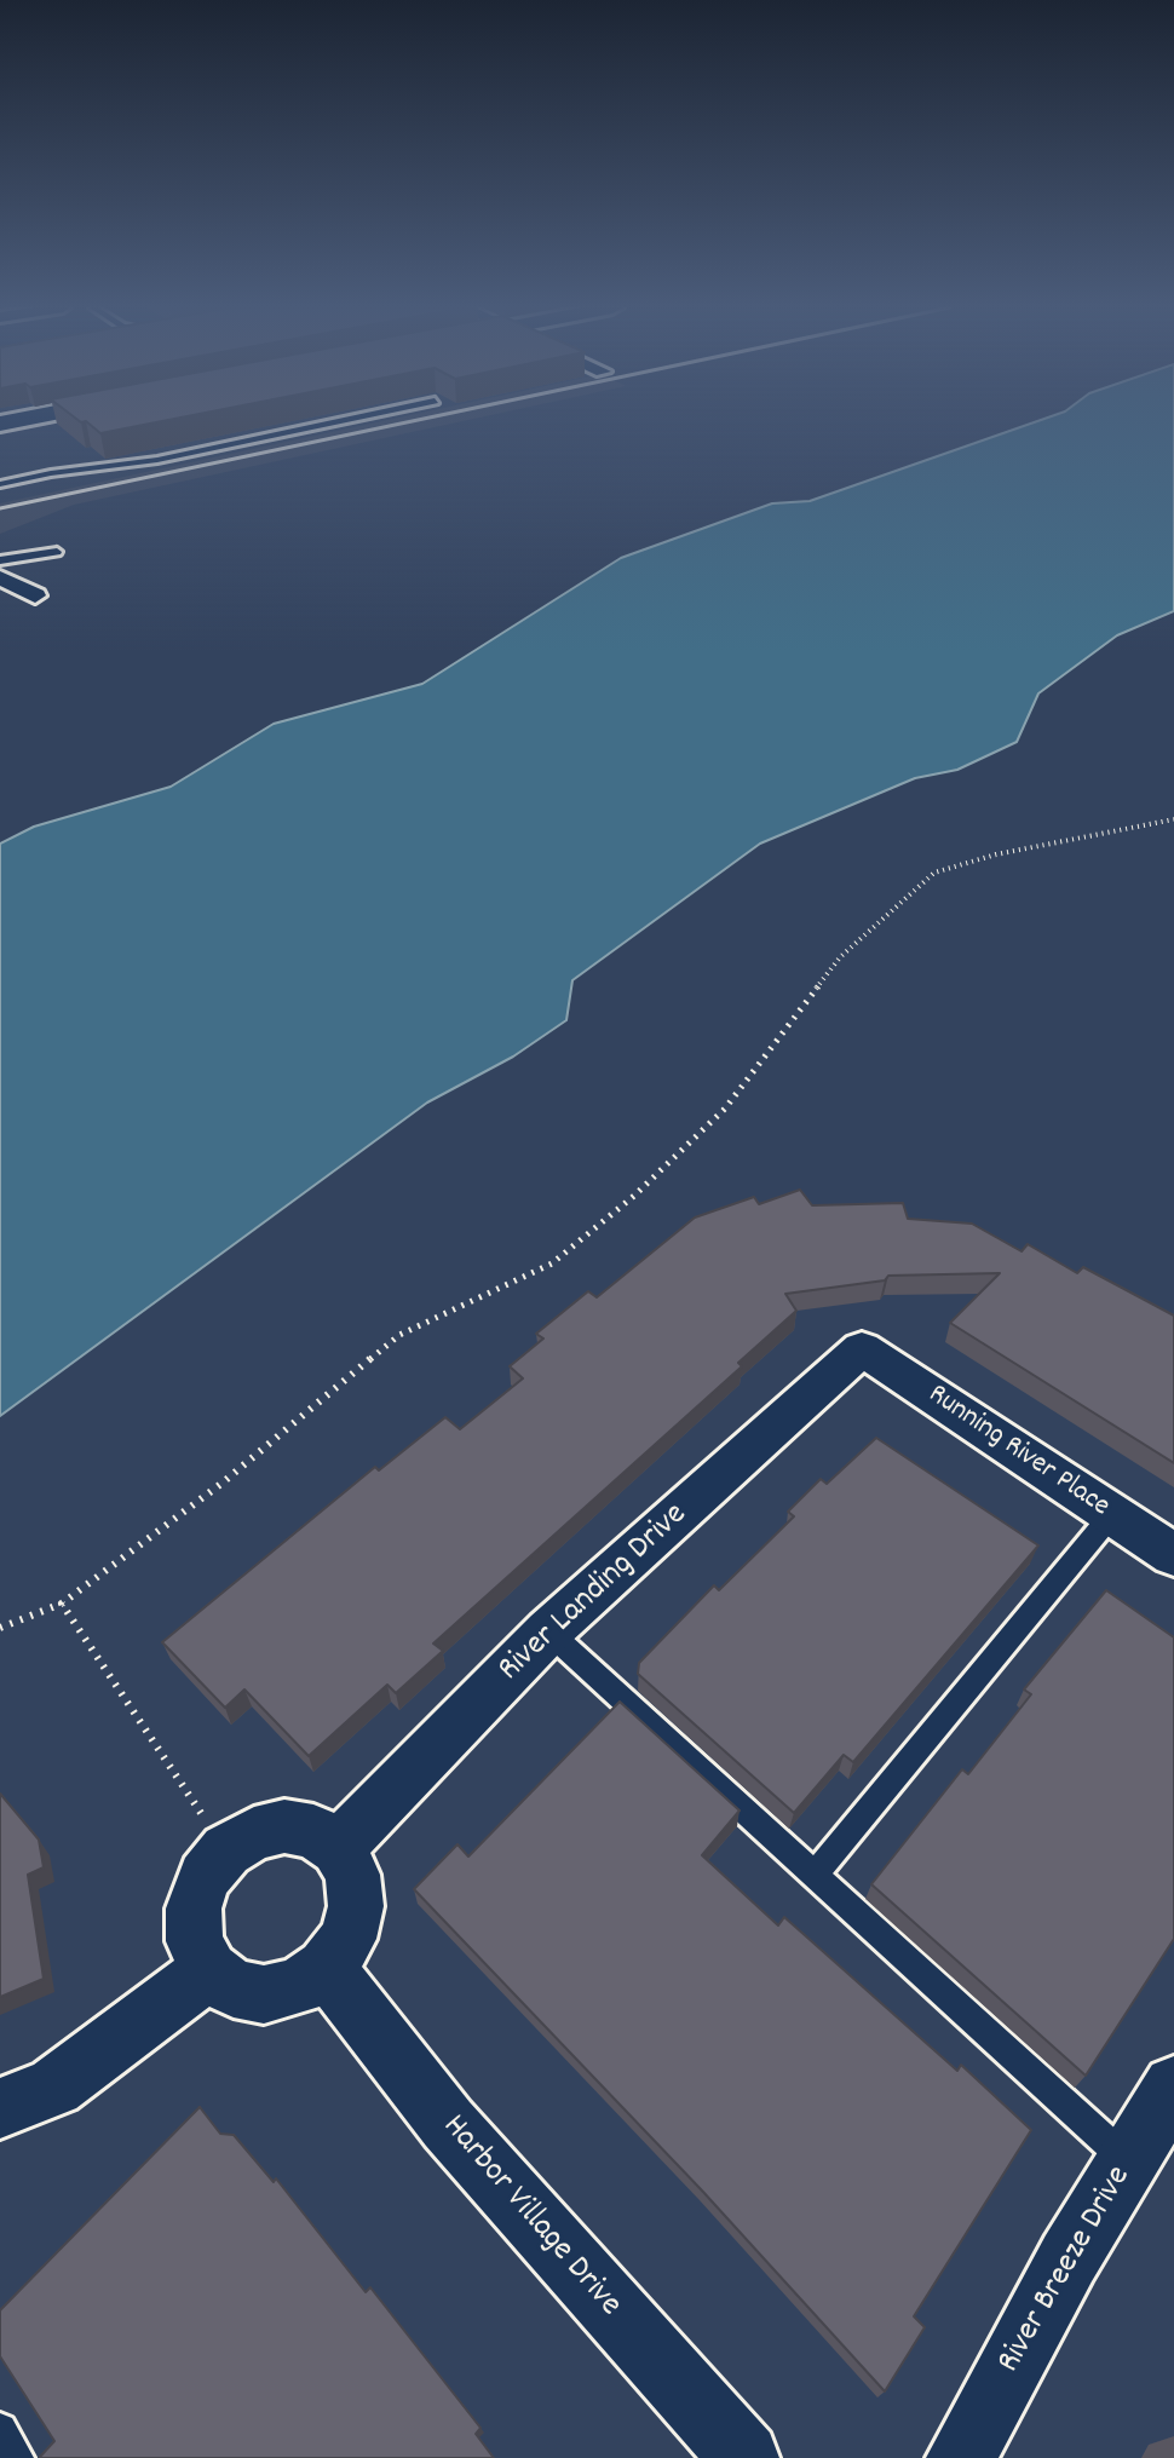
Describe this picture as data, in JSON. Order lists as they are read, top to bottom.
{
  "streets": {
    "street": [
      "Running River Place",
      "River Landing Drive",
      "Harbor Village Drive",
      "River Breeze Drive"
    ]
  },
  "crossings": [
    ["Running River Place", "River Landing Drive"],
    ["River Landing Drive", "Harbor Village Drive"]
  ]
}
